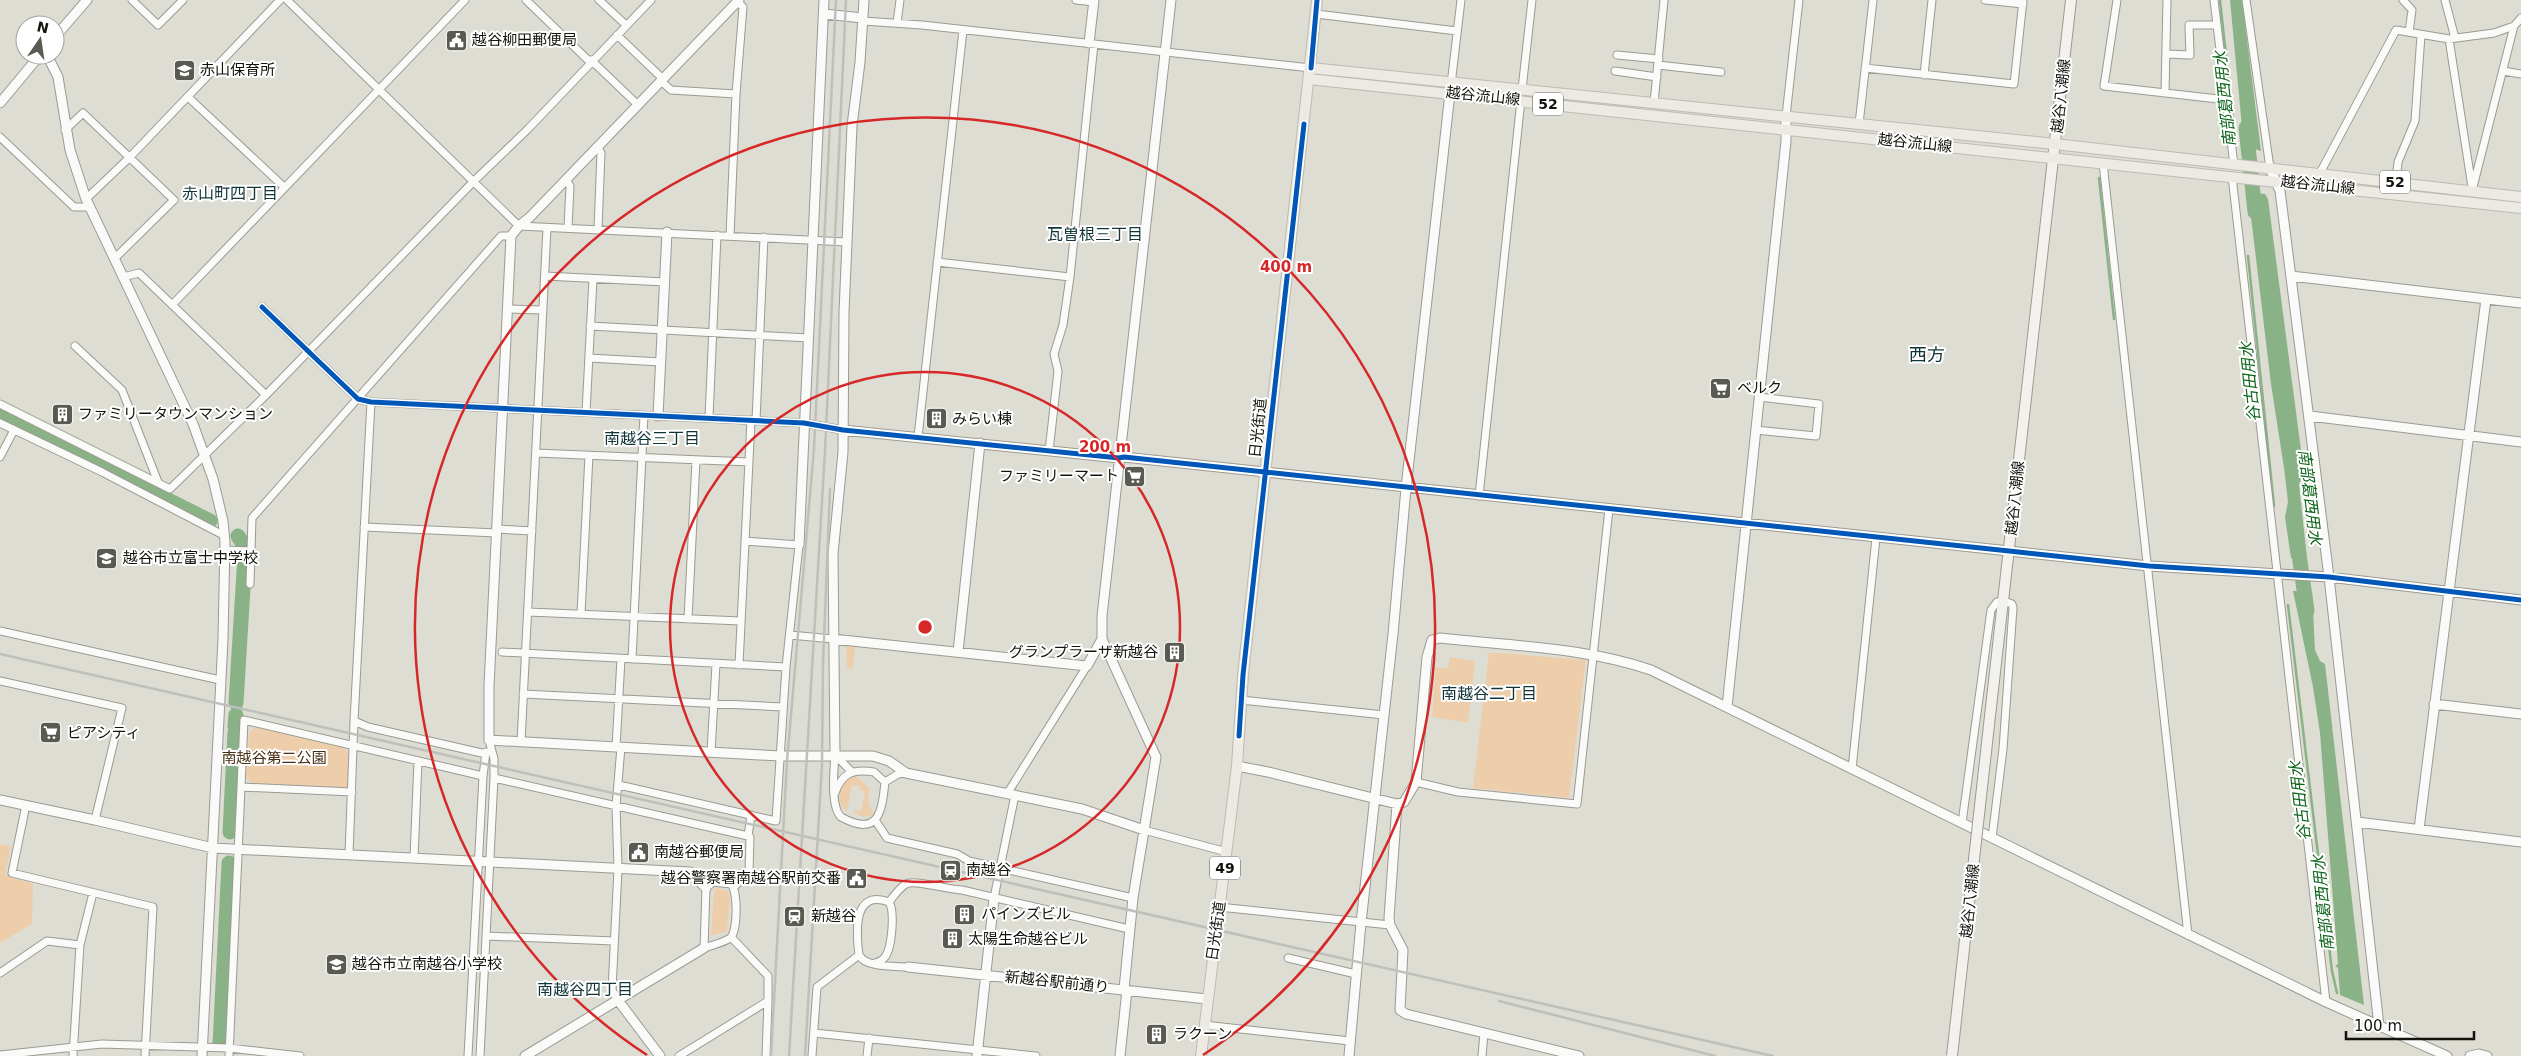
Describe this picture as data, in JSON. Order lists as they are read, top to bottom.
{
  "streets": {
    "main road": [
      "越谷流山線",
      "越谷八潮線",
      "52",
      "日光街道",
      "49"
    ],
    "street": ["新越谷駅前通り"]
  },
  "crossings": [
    ["越谷流山線", "越谷八潮線"],
    ["越谷流山線", "日光街道"],
    ["日光街道", "新越谷駅前通り"]
  ],
  "districts": [
    "赤山町四丁目",
    "瓦曽根三丁目",
    "西方",
    "南越谷三丁目",
    "南越谷二丁目",
    "南越谷四丁目"
  ],
  "water": ["南部葛西用水", "谷古田用水"],
  "parks": ["南越谷第二公園"],
  "places": {
    "public building": ["越谷柳田郵便局", "南越谷郵便局", "越谷警察署南越谷駅前交番"],
    "school or university": ["赤山保育所", "越谷市立富士中学校", "越谷市立南越谷小学校"],
    "supermarket": ["ベルク", "ファミリーマート", "ピアシティ"],
    "building": [
      "ファミリータウンマンション",
      "みらい棟",
      "グランプラーザ新越谷",
      "パインズビル",
      "太陽生命越谷ビル",
      "ラクーン"
    ],
    "station": ["南越谷", "新越谷"]
  },
  "scale_bar": "100 m",
  "north": "top",
  "rings": ["400 m", "200 m"]
}
